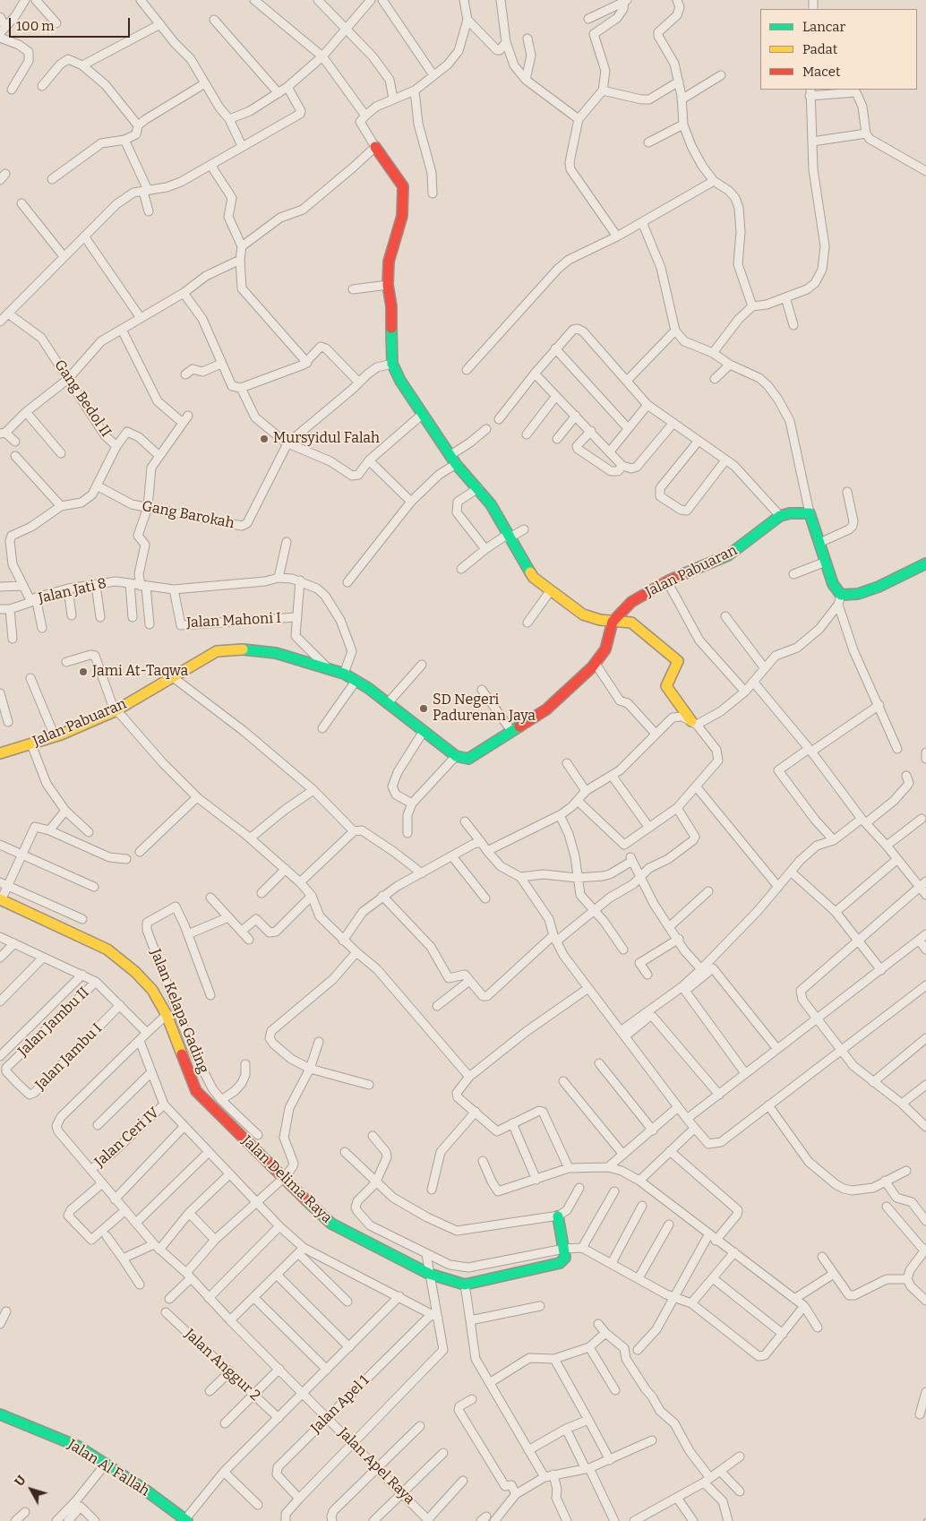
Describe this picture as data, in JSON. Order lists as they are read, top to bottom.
{
  "streets": {
    "street": [
      "Gang Bedol II",
      "Gang Barokah",
      "Jalan Pabuaran",
      "Jalan Jati 8",
      "Jalan Mahoni I",
      "Jalan Kelapa Gading",
      "Jalan Jambu II",
      "Jalan Jambu I",
      "Jalan Ceri IV",
      "Jalan Delima Raya",
      "Jalan Anggur 2",
      "Jalan Apel 1",
      "Jalan Apel Raya",
      "Jalan Al Fallah"
    ]
  },
  "crossings": [
    ["Gang Bedol II", "Gang Barokah"],
    ["Gang Bedol II", "Jalan Jati 8"],
    ["Jalan Jati 8", "Jalan Mahoni I"],
    ["Jalan Kelapa Gading", "Jalan Delima Raya"],
    ["Jalan Kelapa Gading", "Jalan Apel Raya"],
    ["Jalan Jambu II", "Jalan Jambu I"],
    ["Jalan Ceri IV", "Jalan Apel Raya"],
    ["Jalan Delima Raya", "Jalan Apel Raya"],
    ["Jalan Apel 1", "Jalan Apel Raya"]
  ],
  "places": ["Mursyidul Falah", "Jami At-Taqwa", "SD Negeri Padurenan Jaya"],
  "legend": ["Lancar", "Padat", "Macet"],
  "scale_bar": "100 m",
  "north": "top left"
}
